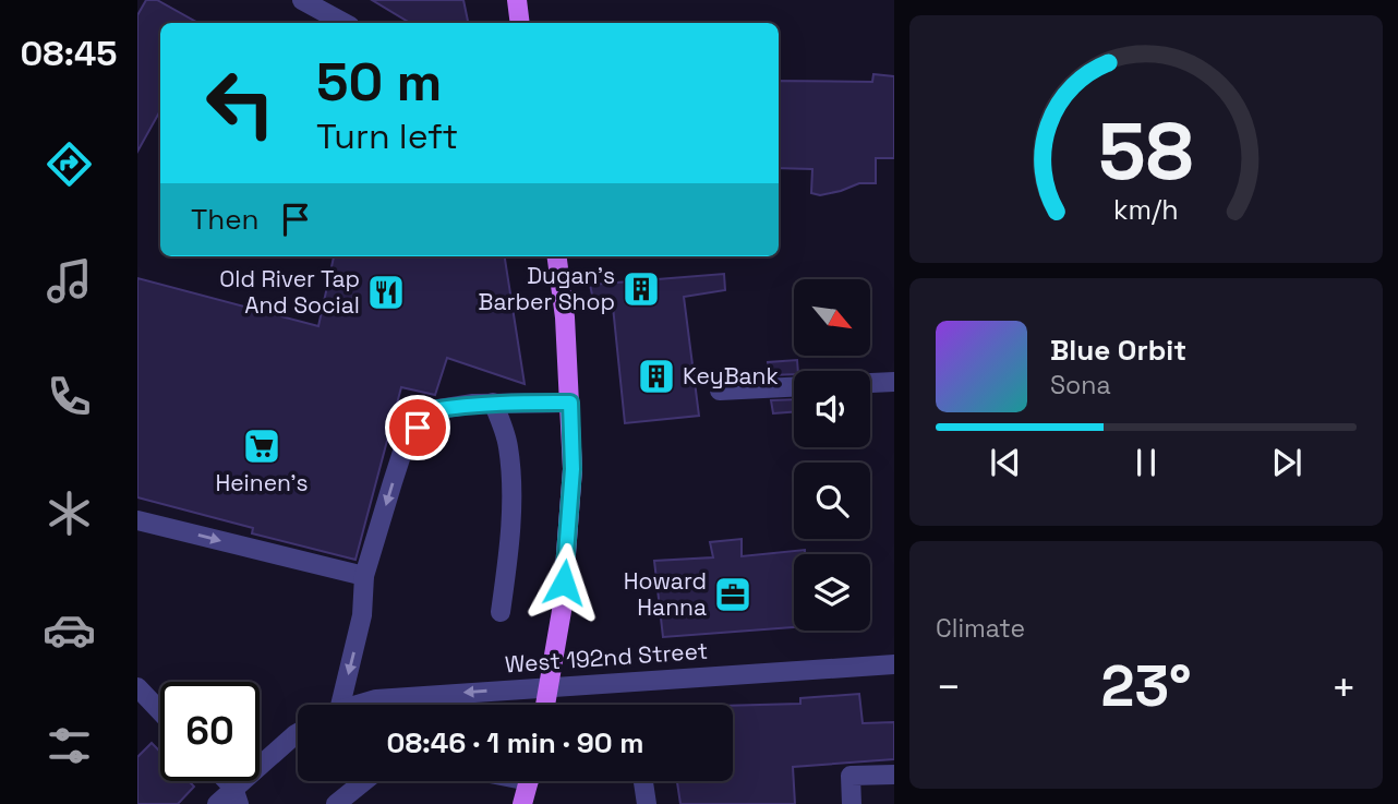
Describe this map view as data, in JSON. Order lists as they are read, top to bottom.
{
  "streets": {
    "street": ["West 192nd Street"]
  },
  "one_way": ["West 192nd Street"],
  "places": {
    "building": ["Dugan's Barber Shop", "KeyBank"],
    "restaurant": ["Old River Tap And Social"],
    "supermarket": ["Heinen's"],
    "office": ["Howard Hanna"]
  },
  "north": "bottom right",
  "page": {
    "tabs": "08:45",
    "turn": ["50 m", "Turn left"],
    "then": "Then",
    "song": ["Blue Orbit", "Sona"],
    "tile": "Climate",
    "heat": ["−", "23°", "+"],
    "limit": "60",
    "trip": "08:46 · 1 min · 90 m",
    "gauge": ["58", "km/h"]
  }
}
